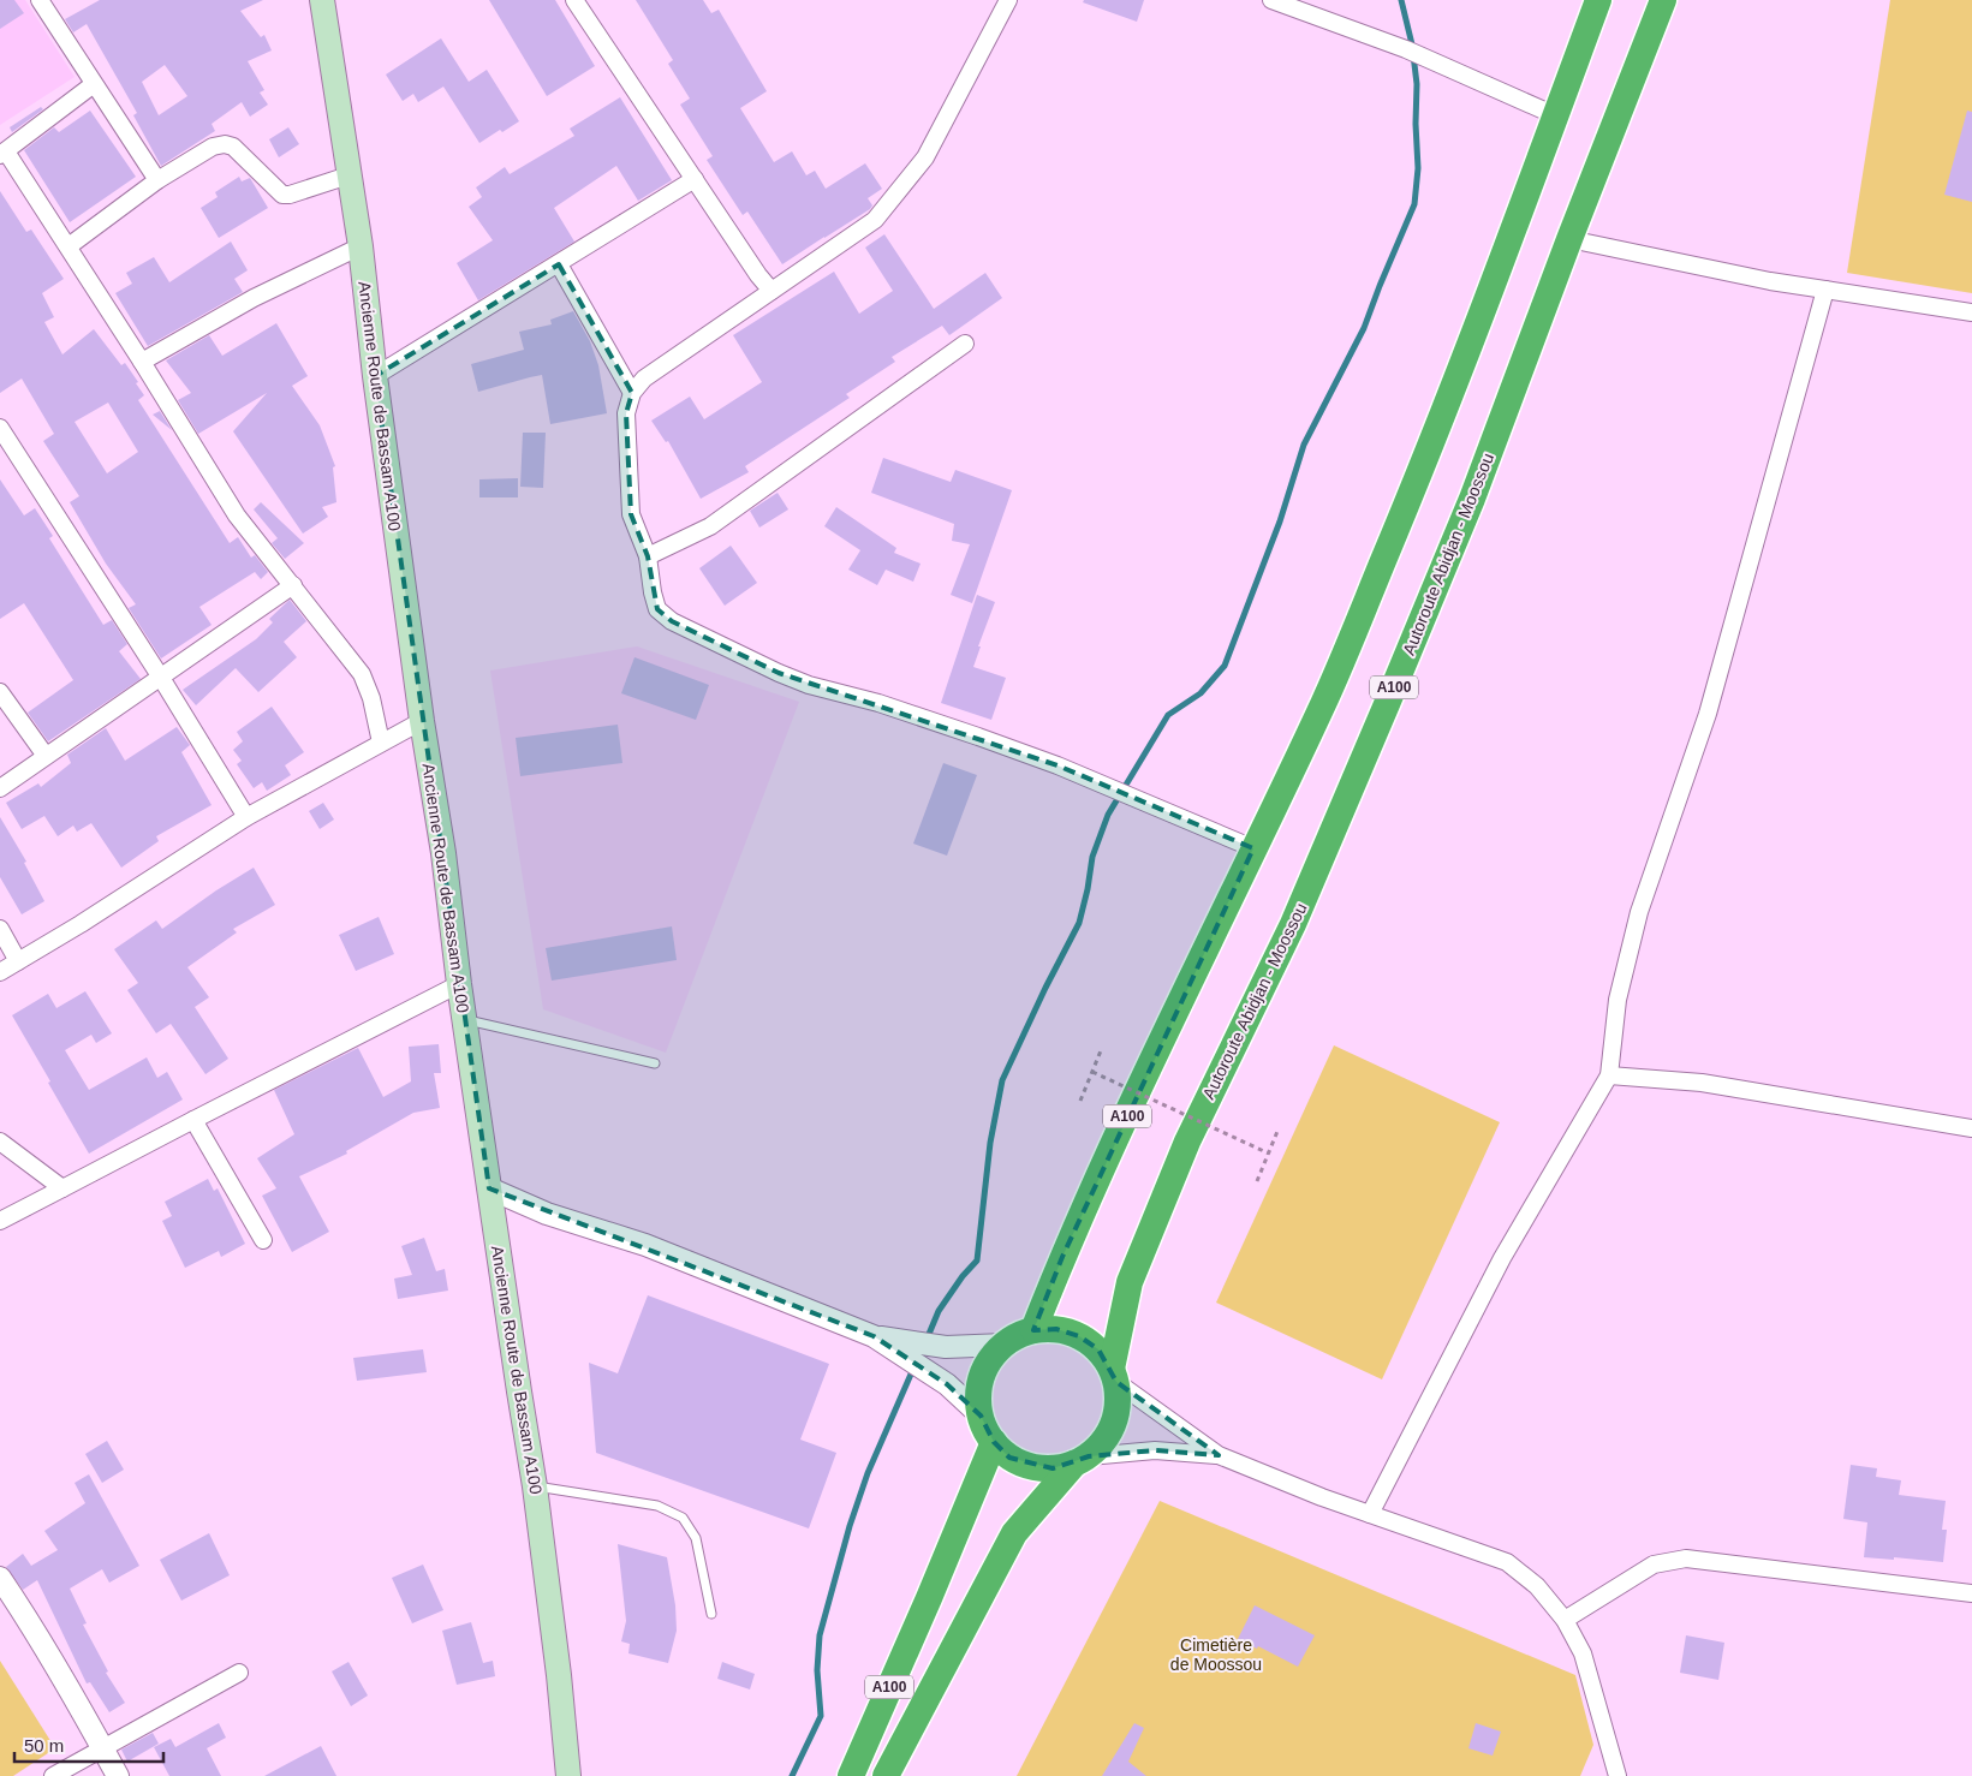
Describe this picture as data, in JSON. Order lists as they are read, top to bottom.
{
  "streets": {
    "highway": ["Autoroute Abidjan - Moossou", "A100"],
    "main road": ["Ancienne Route de Bassam A100"]
  },
  "crossings": [
    ["Autoroute Abidjan - Moossou", "A100"]
  ],
  "parks": ["Cimetière de Moossou"],
  "scale_bar": "50 m"
}
